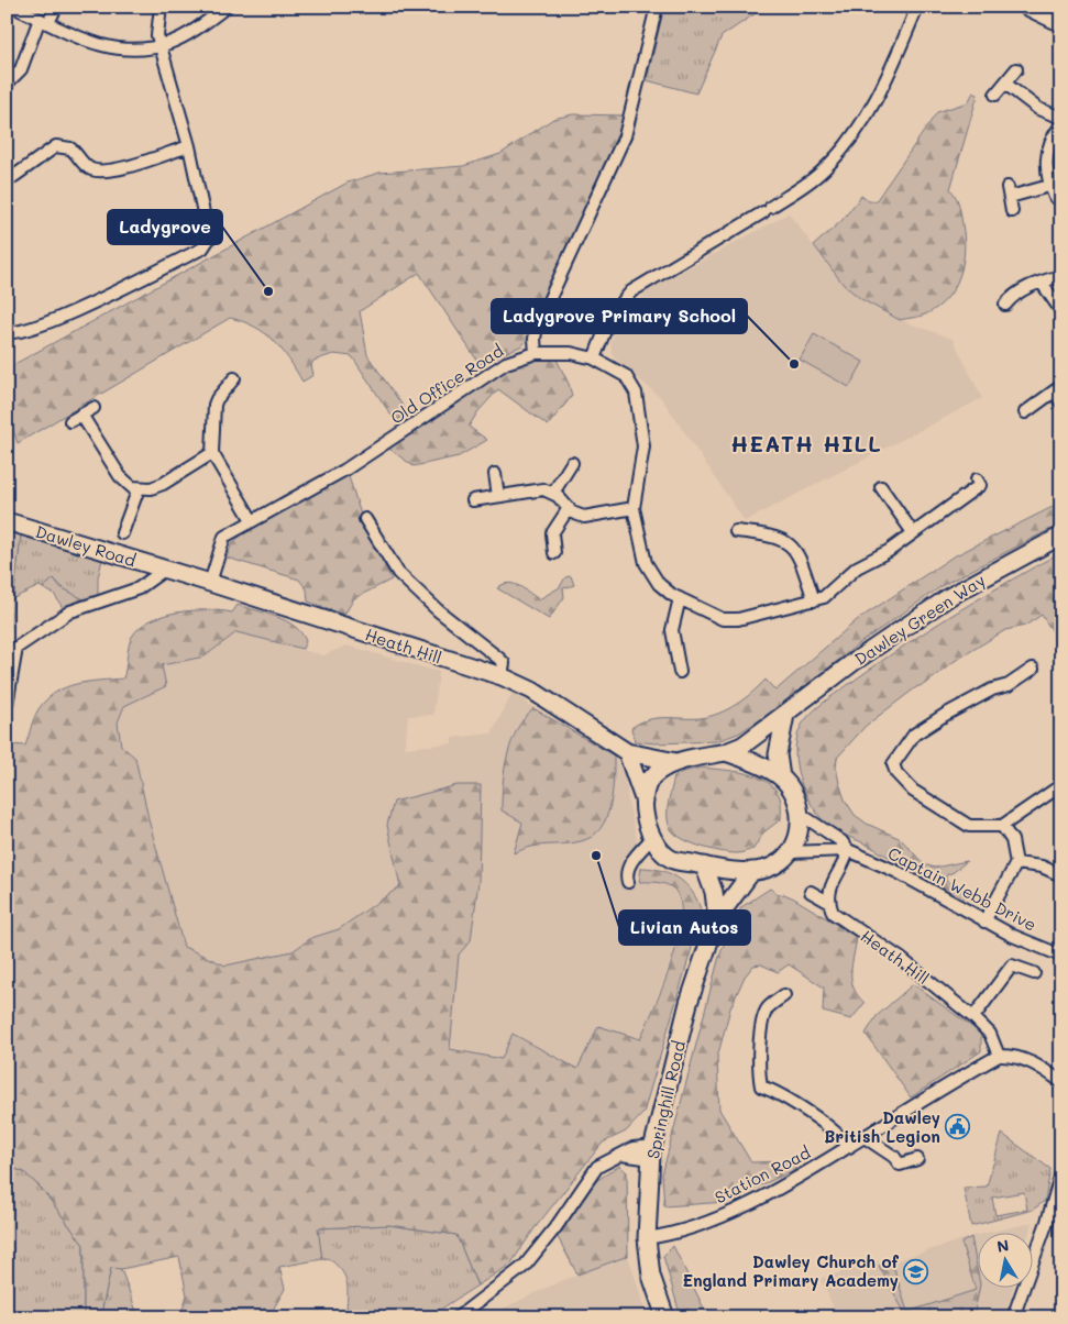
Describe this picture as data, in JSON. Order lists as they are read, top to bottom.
{
  "streets": {
    "main road": [
      "Dawley Road",
      "Dawley Green Way",
      "Heath Hill",
      "Springhill Road"
    ],
    "street": ["Old Office Road", "Captain Webb Drive", "Station Road"]
  },
  "crossings": [
    ["Old Office Road", "Heath Hill"],
    ["Dawley Road", "Heath Hill"],
    ["Dawley Green Way", "Heath Hill"],
    ["Dawley Green Way", "Captain Webb Drive"],
    ["Dawley Green Way", "Springhill Road"],
    ["Heath Hill", "Captain Webb Drive"],
    ["Heath Hill", "Springhill Road"],
    ["Heath Hill", "Station Road"],
    ["Captain Webb Drive", "Springhill Road"],
    ["Springhill Road", "Station Road"]
  ],
  "districts": ["HEATH HILL"],
  "places": {
    "other": ["Ladygrove", "Ladygrove Primary School", "Livian Autos"],
    "public building": ["Dawley British Legion"],
    "school or university": ["Dawley Church of England Primary Academy"]
  },
  "north": "top"
}
